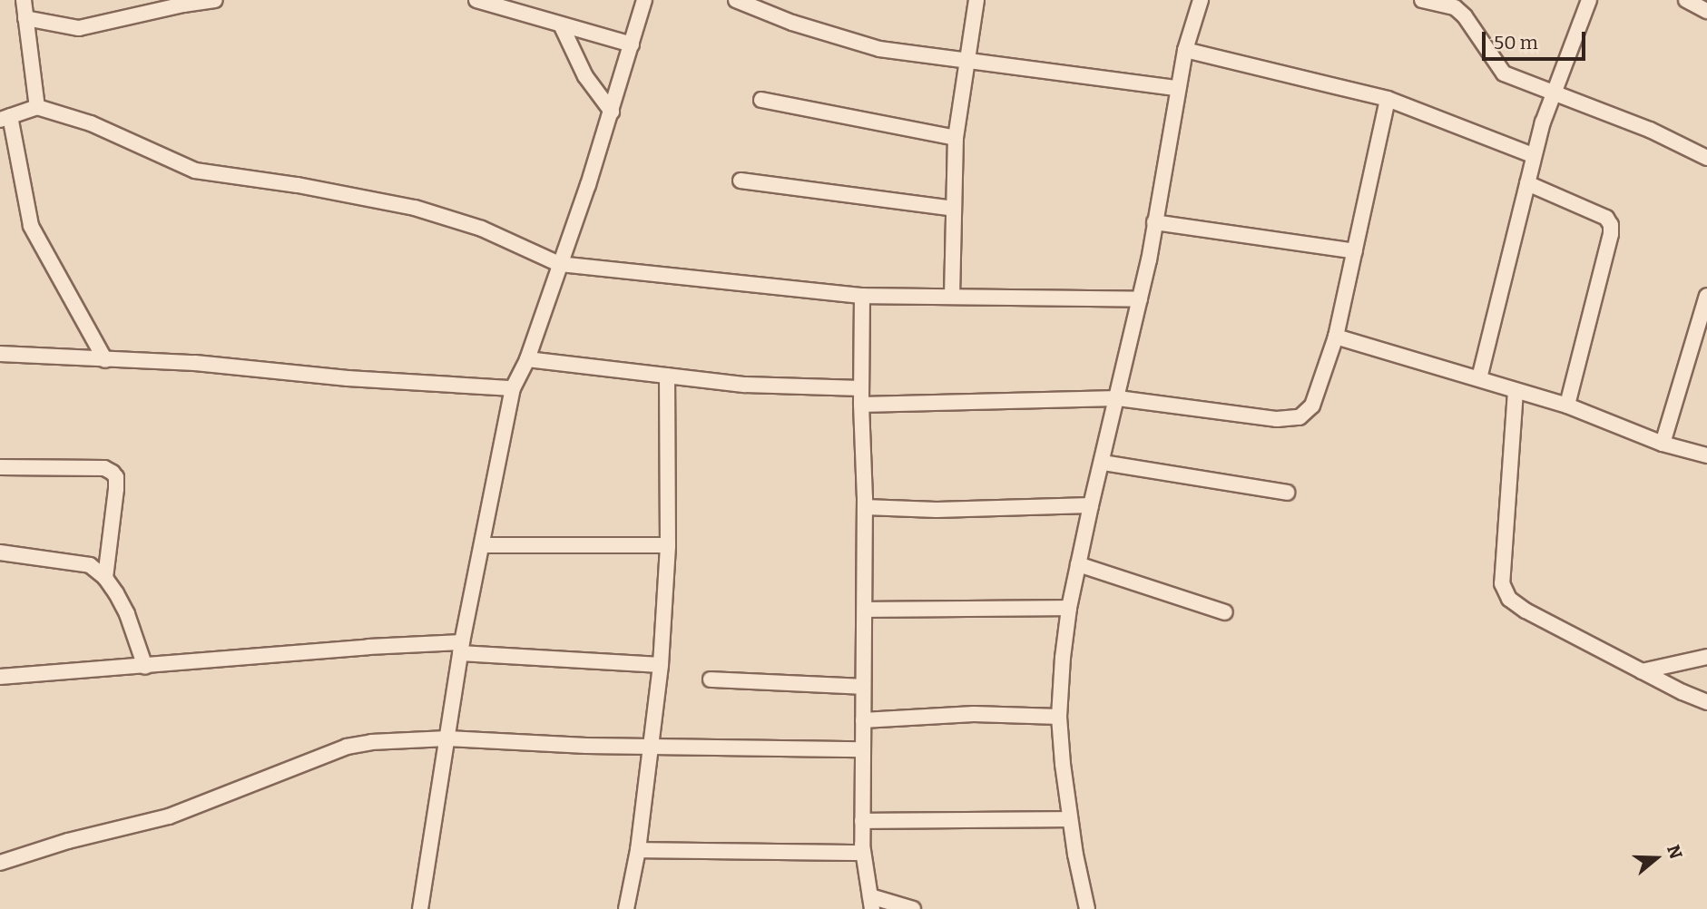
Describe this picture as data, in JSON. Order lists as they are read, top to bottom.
{
  "scale_bar": "50 m",
  "north": "right"
}
